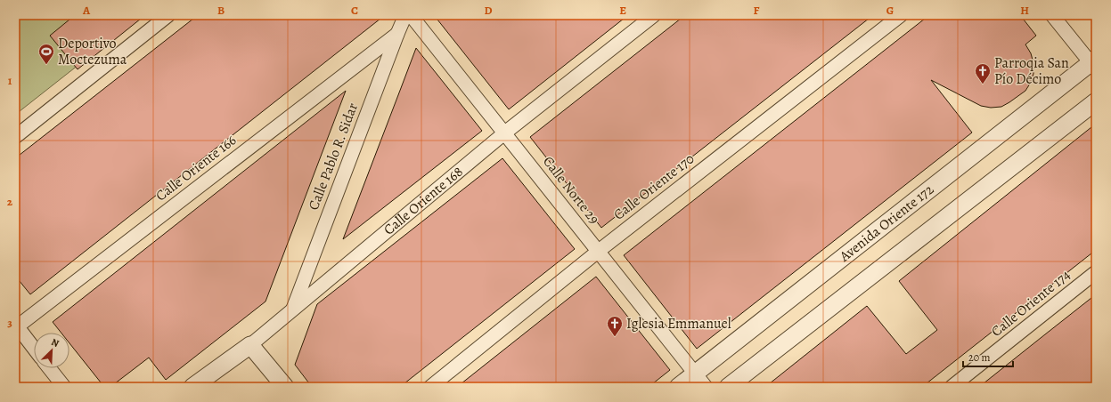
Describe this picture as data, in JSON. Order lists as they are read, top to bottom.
{
  "streets": {
    "street": [
      "Calle Pablo R. Sidar",
      "Calle Oriente 166",
      "Calle Oriente 170",
      "Calle Norte 29",
      "Calle Oriente 168",
      "Avenida Oriente 172",
      "Calle Oriente 174"
    ]
  },
  "crossings": [
    ["Calle Pablo R. Sidar", "Calle Oriente 166"],
    ["Calle Pablo R. Sidar", "Calle Oriente 168"],
    ["Calle Oriente 170", "Calle Norte 29"],
    ["Calle Norte 29", "Calle Oriente 168"],
    ["Calle Norte 29", "Avenida Oriente 172"]
  ],
  "places": {
    "sports": ["Deportivo Moctezuma"],
    "church": ["Parroqia San Pío Décimo", "Iglesia Emmanuel"]
  },
  "scale_bar": "20 m",
  "north": "top right",
  "grid": {
    "columns": [
      "A",
      "B",
      "C",
      "D",
      "E",
      "F",
      "G",
      "H"
    ],
    "rows": ["1", "2", "3"]
  }
}
